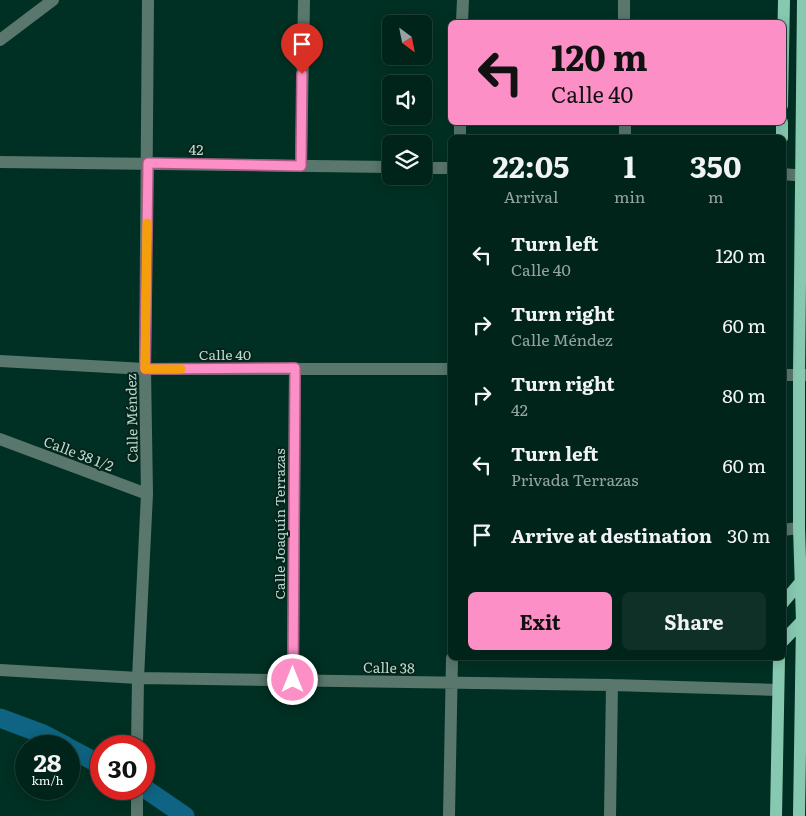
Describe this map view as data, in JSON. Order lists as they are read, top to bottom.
{
  "streets": {
    "street": [
      "42",
      "Calle 40",
      "Calle Méndez",
      "Calle 38 1/2",
      "Calle Joaquín Terrazas",
      "Calle 38"
    ]
  },
  "crossings": [
    ["42", "Calle Méndez"],
    ["Calle 40", "Calle Méndez"],
    ["Calle 40", "Calle Joaquín Terrazas"],
    ["Calle Méndez", "Calle 38 1/2"],
    ["Calle Méndez", "Calle 38"],
    ["Calle Joaquín Terrazas", "Calle 38"]
  ],
  "north": "bottom right",
  "page": {
    "turn": ["120 m", "Calle 40"],
    "eta": [
      "22:05",
      "Arrival",
      "1",
      "min",
      "350",
      "m"
    ],
    "list": [
      {
        "name": "Turn left",
        "note": "Calle 40",
        "value": "120 m"
      },
      {
        "name": "Turn right",
        "note": "Calle Méndez",
        "value": "60 m"
      },
      {
        "name": "Turn right",
        "note": "42",
        "value": "80 m"
      },
      {
        "name": "Turn left",
        "note": "Privada Terrazas",
        "value": "60 m"
      },
      {
        "name": "Arrive at destination",
        "value": "30 m"
      }
    ],
    "buttons": ["Exit", "Share"],
    "speed": "28 km/h",
    "limit": "30"
  }
}
